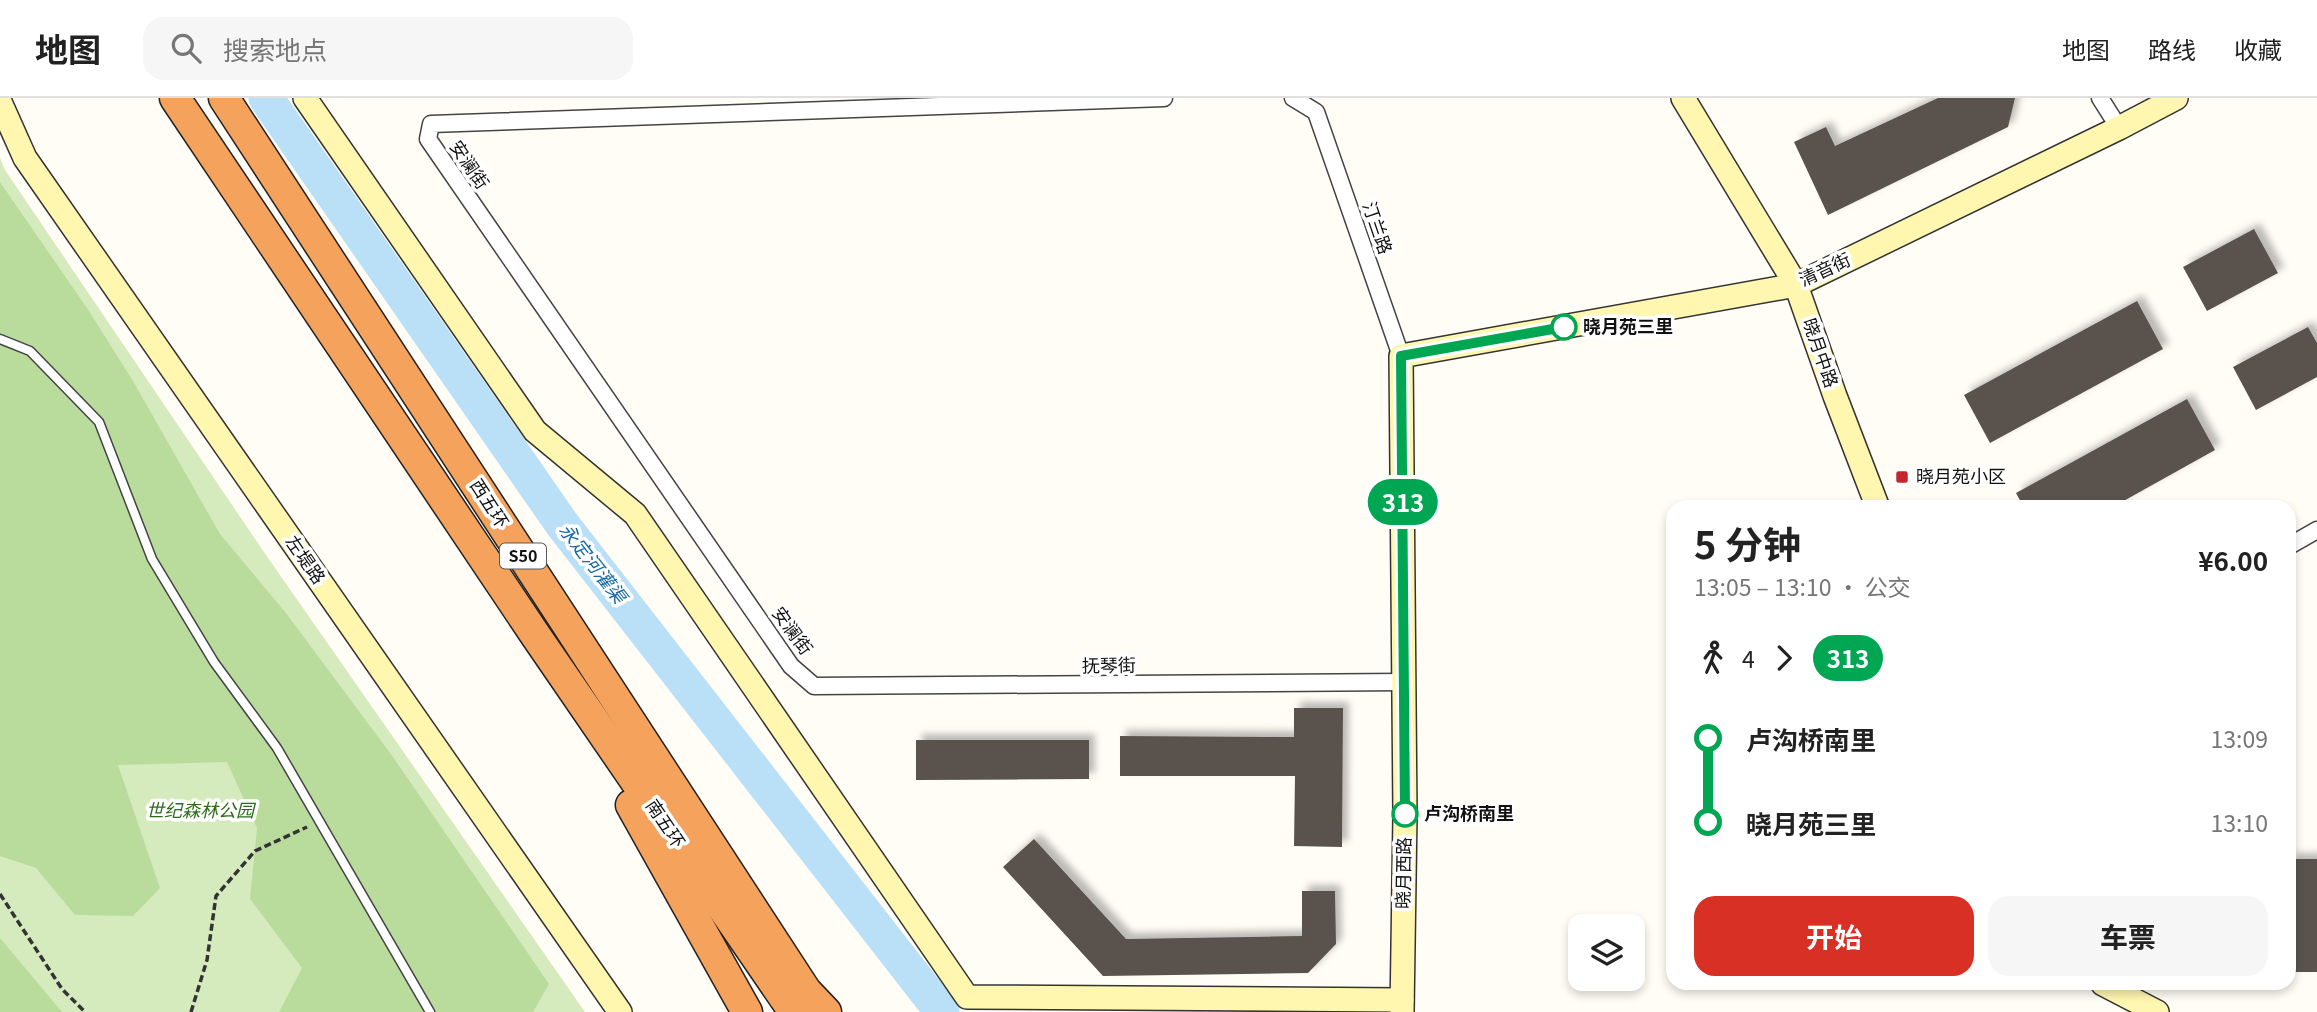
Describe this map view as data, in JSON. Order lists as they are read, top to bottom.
{
  "streets": {
    "highway": ["西五环", "S50", "南五环"],
    "street": [
      "安澜街",
      "汀兰路",
      "清音街",
      "晓月中路",
      "左堤路",
      "抚琴街",
      "晓月西路"
    ]
  },
  "crossings": [
    ["安澜街", "抚琴街"],
    ["汀兰路", "清音街"],
    ["汀兰路", "晓月西路"],
    ["清音街", "晓月中路"],
    ["清音街", "晓月西路"],
    ["西五环", "南五环"],
    ["抚琴街", "晓月西路"]
  ],
  "water": ["永定河灌渠"],
  "parks": ["世纪森林公园"],
  "places": {
    "other": ["晓月苑三里", "卢沟桥南里"],
    "transit": ["晓月苑小区"]
  },
  "lines": ["bus line 313"],
  "page": {
    "header": "地图",
    "search": "搜索地点",
    "nav": ["地图", "路线", "收藏"],
    "on_map": "313",
    "heading": ["5 分钟", "13:05 – 13:10 · 公交", "¥6.00"],
    "legs": ["4", "313"],
    "list": [
      {
        "name": "卢沟桥南里",
        "value": "13:09"
      },
      {
        "name": "晓月苑三里",
        "value": "13:10"
      }
    ],
    "buttons": ["开始", "车票"]
  }
}
